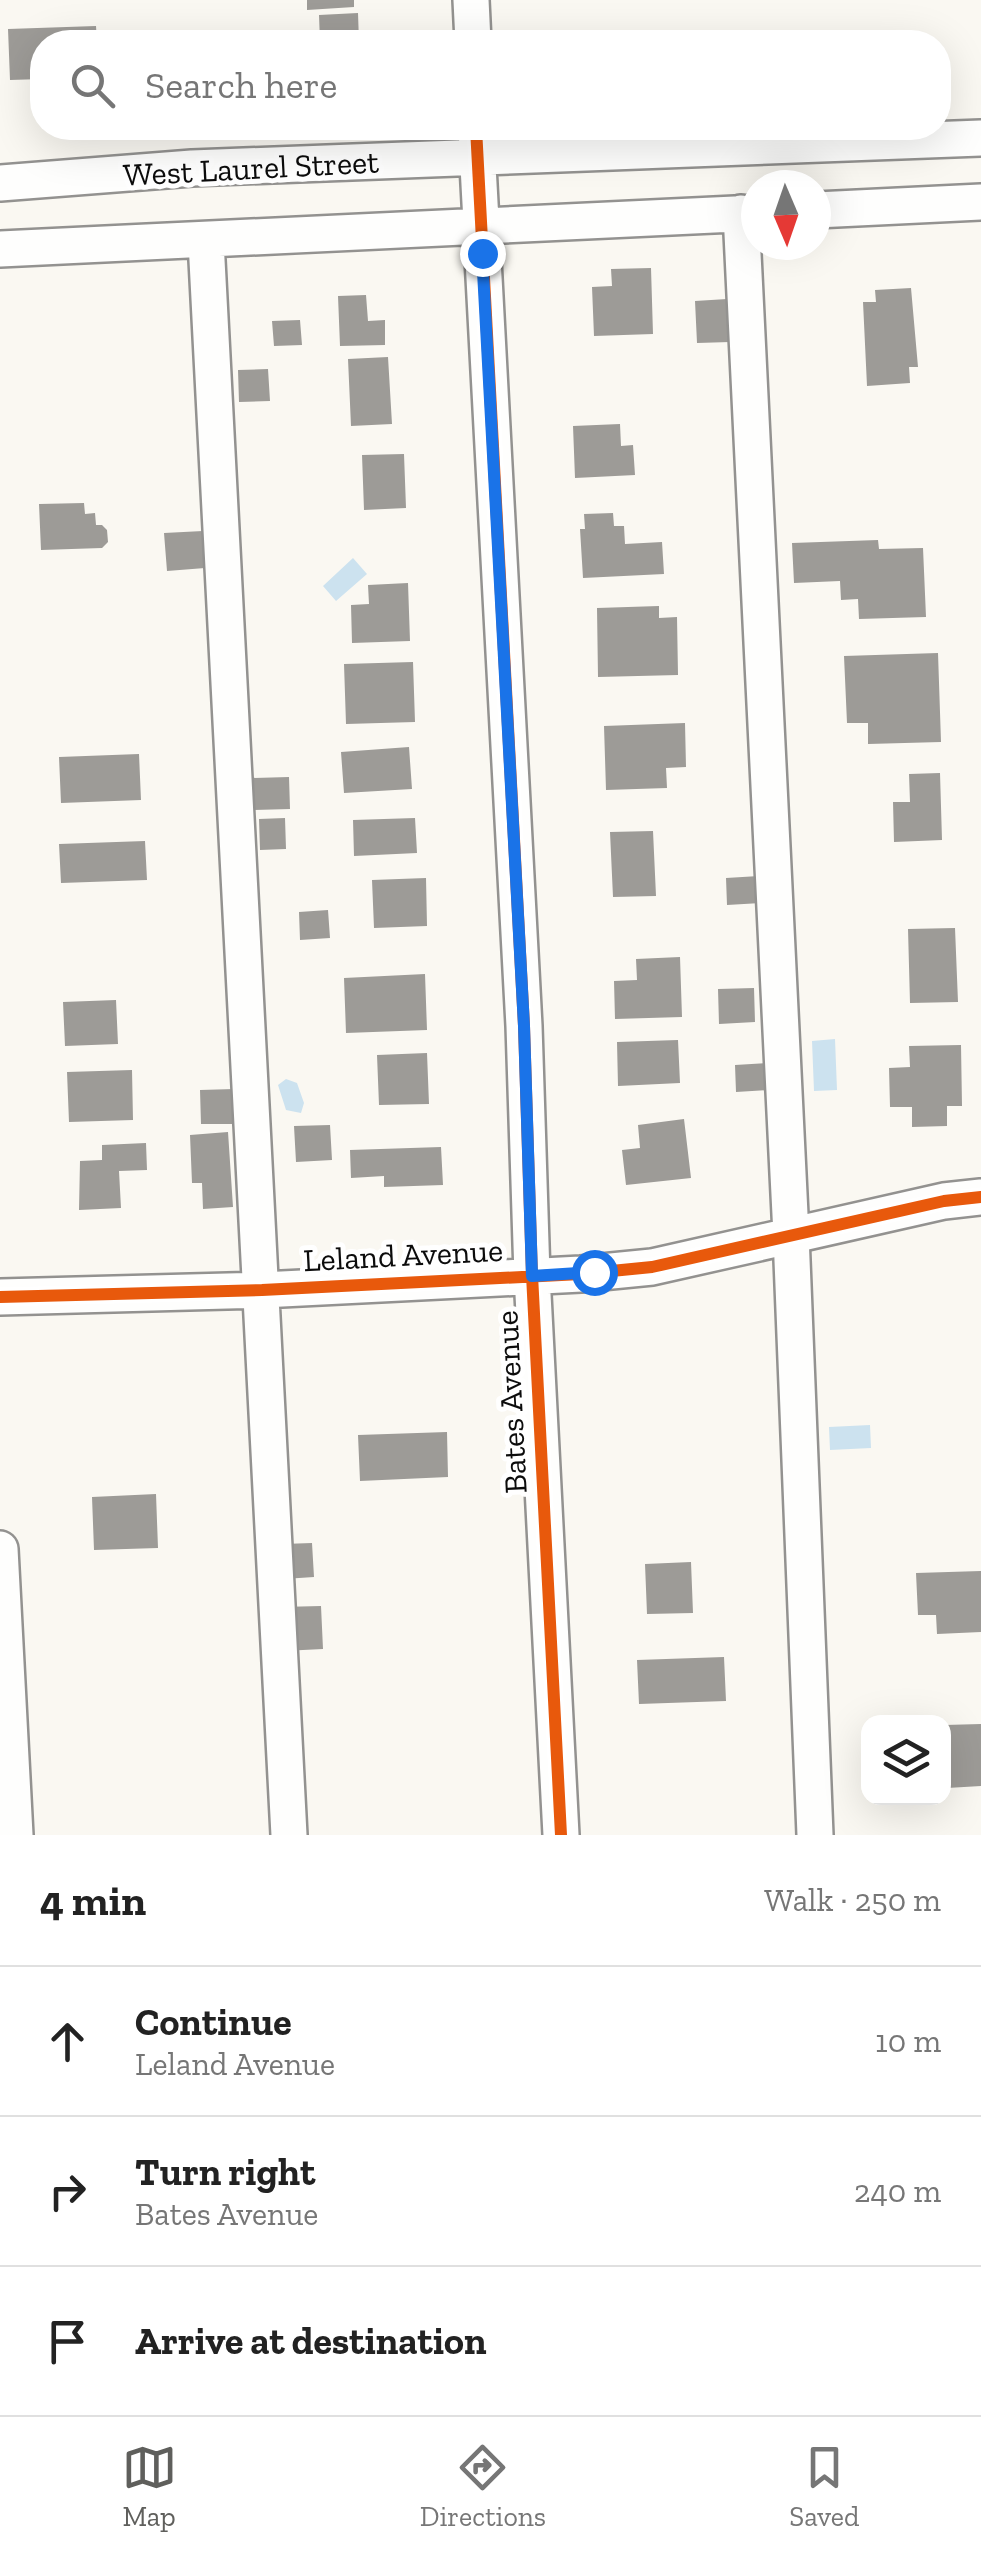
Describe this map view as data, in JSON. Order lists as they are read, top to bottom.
{
  "streets": {
    "street": ["West Laurel Street", "Leland Avenue", "Bates Avenue"]
  },
  "crossings": [
    ["West Laurel Street", "Bates Avenue"],
    ["Leland Avenue", "Bates Avenue"]
  ],
  "north": "bottom",
  "page": {
    "search": "Search here",
    "heading": ["4 min", "Walk · 250 m"],
    "list": [
      ["Continue", "Leland Avenue", "10 m"],
      ["Turn right", "Bates Avenue", "240 m"],
      "Arrive at destination"
    ],
    "nav": ["Map", "Directions", "Saved"]
  }
}
